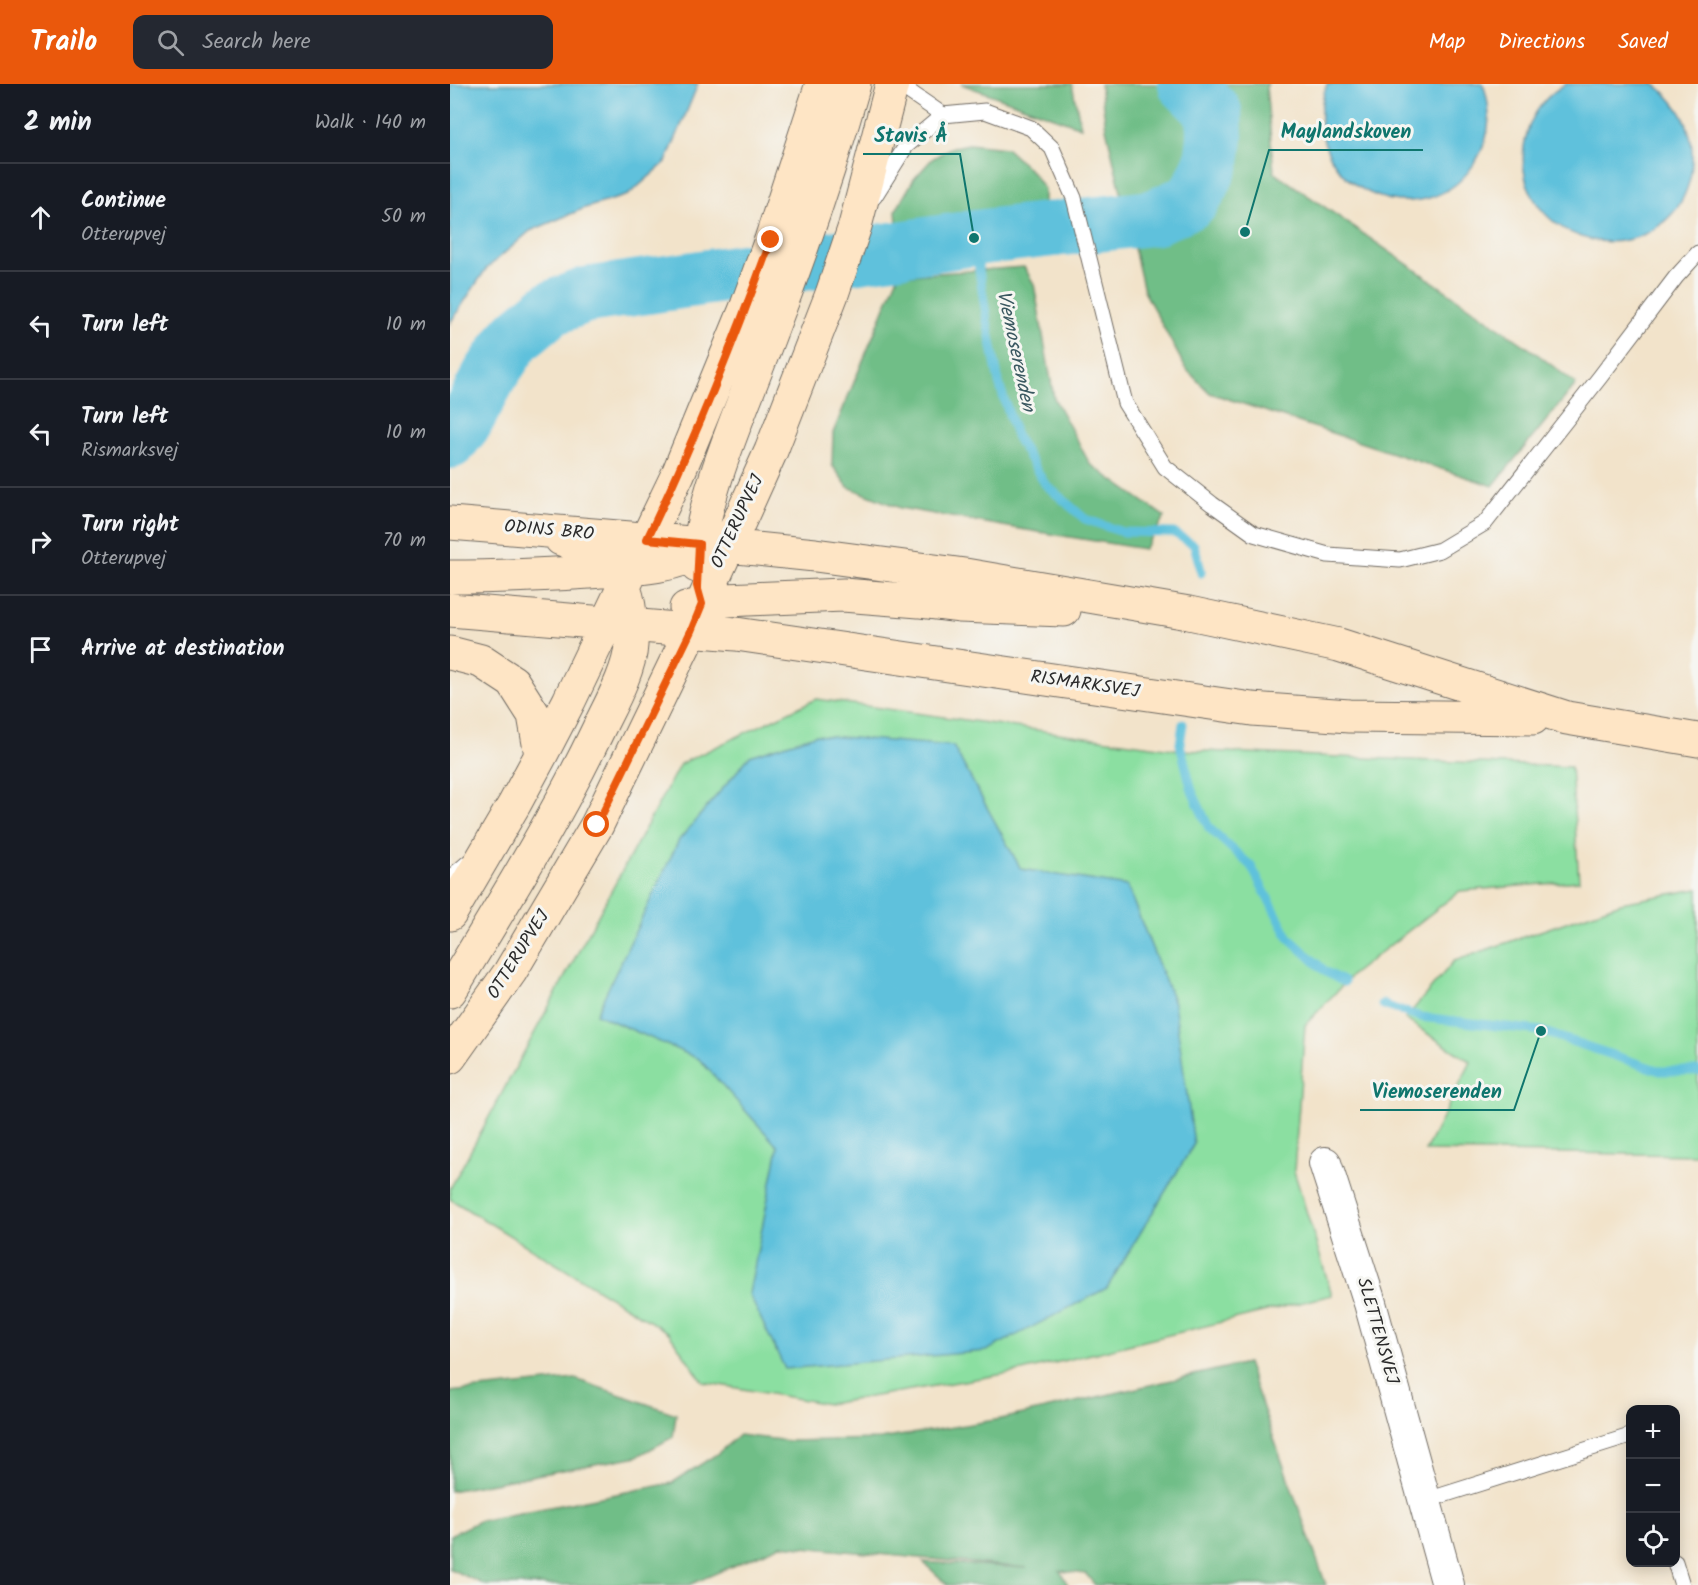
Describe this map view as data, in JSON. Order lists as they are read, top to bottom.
{
  "streets": {
    "main road": ["OTTERUPVEJ", "ODINS BRO", "RISMARKSVEJ"],
    "street": ["SLETTENSVEJ"]
  },
  "crossings": [
    ["OTTERUPVEJ", "RISMARKSVEJ"],
    ["ODINS BRO", "RISMARKSVEJ"]
  ],
  "water": ["Viemoserenden"],
  "places": ["Maylandskoven", "Stavis Å", "Viemoserenden"],
  "page": {
    "header": "Trailo",
    "search": "Search here",
    "nav": ["Map", "Directions", "Saved"],
    "heading": ["2 min", "Walk · 140 m"],
    "list": [
      ["Continue", "Otterupvej", "50 m"],
      ["Turn left", "10 m"],
      ["Turn left", "Rismarksvej", "10 m"],
      ["Turn right", "Otterupvej", "70 m"],
      "Arrive at destination"
    ],
    "map_buttons": ["+", "−"]
  }
}
